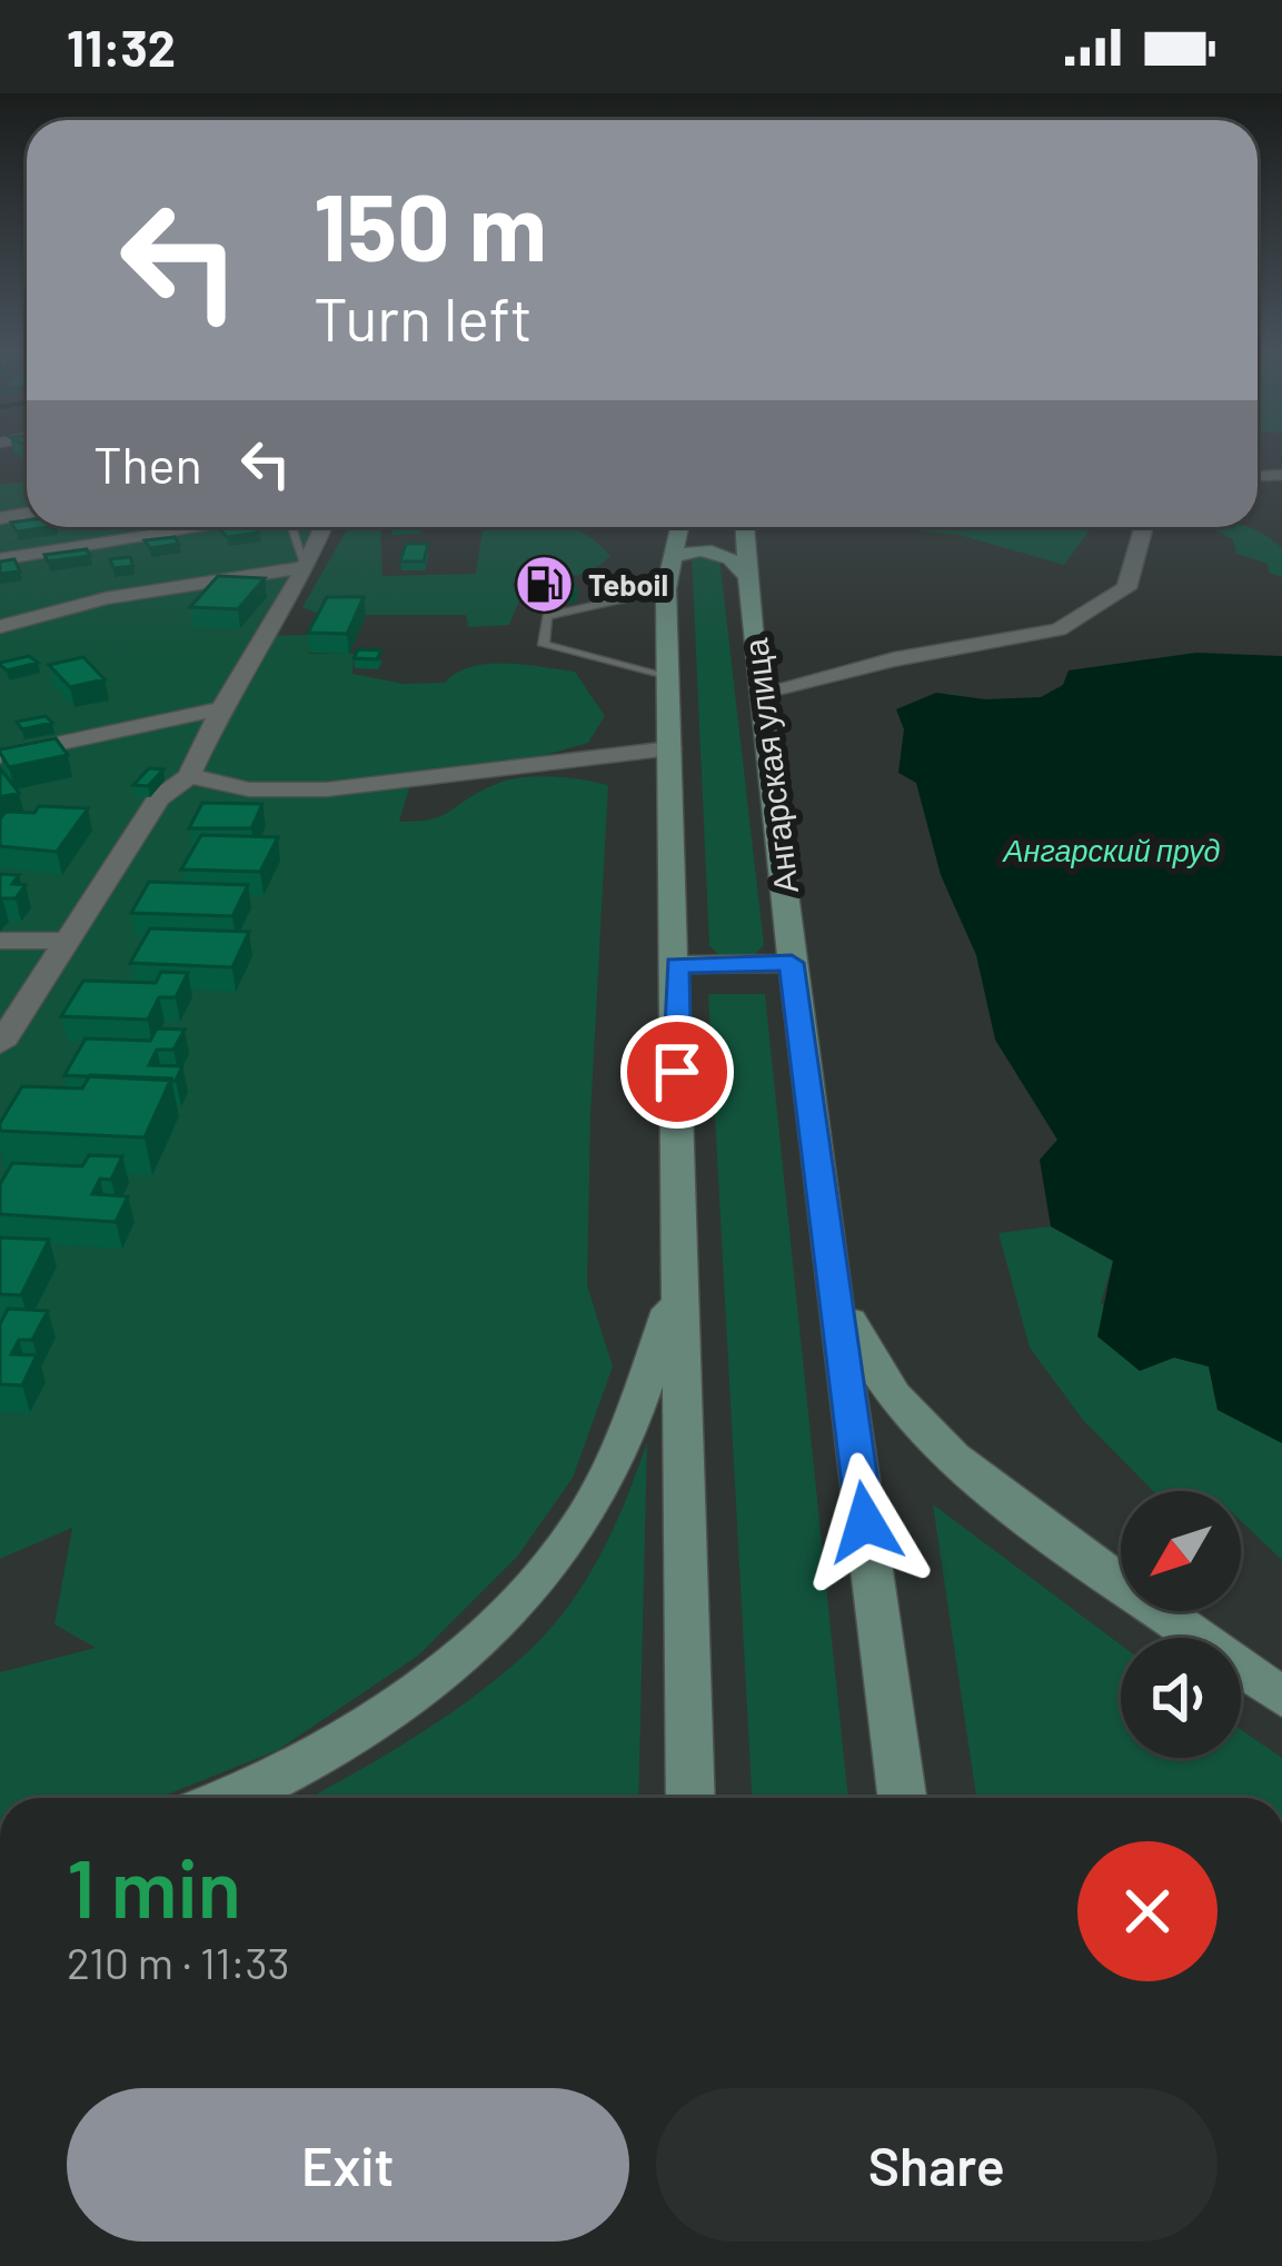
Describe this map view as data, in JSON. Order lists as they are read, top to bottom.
{
  "streets": {
    "main road": ["Ангарская улица"]
  },
  "water": ["Ангарский пруд"],
  "places": {
    "fuel station": ["Teboil"]
  },
  "north": "bottom left",
  "page": {
    "status": "11:32",
    "turn": ["150 m", "Turn left"],
    "then": "Then",
    "heading": ["1 min", "210 m · 11:33"],
    "buttons": ["Exit", "Share"]
  }
}
